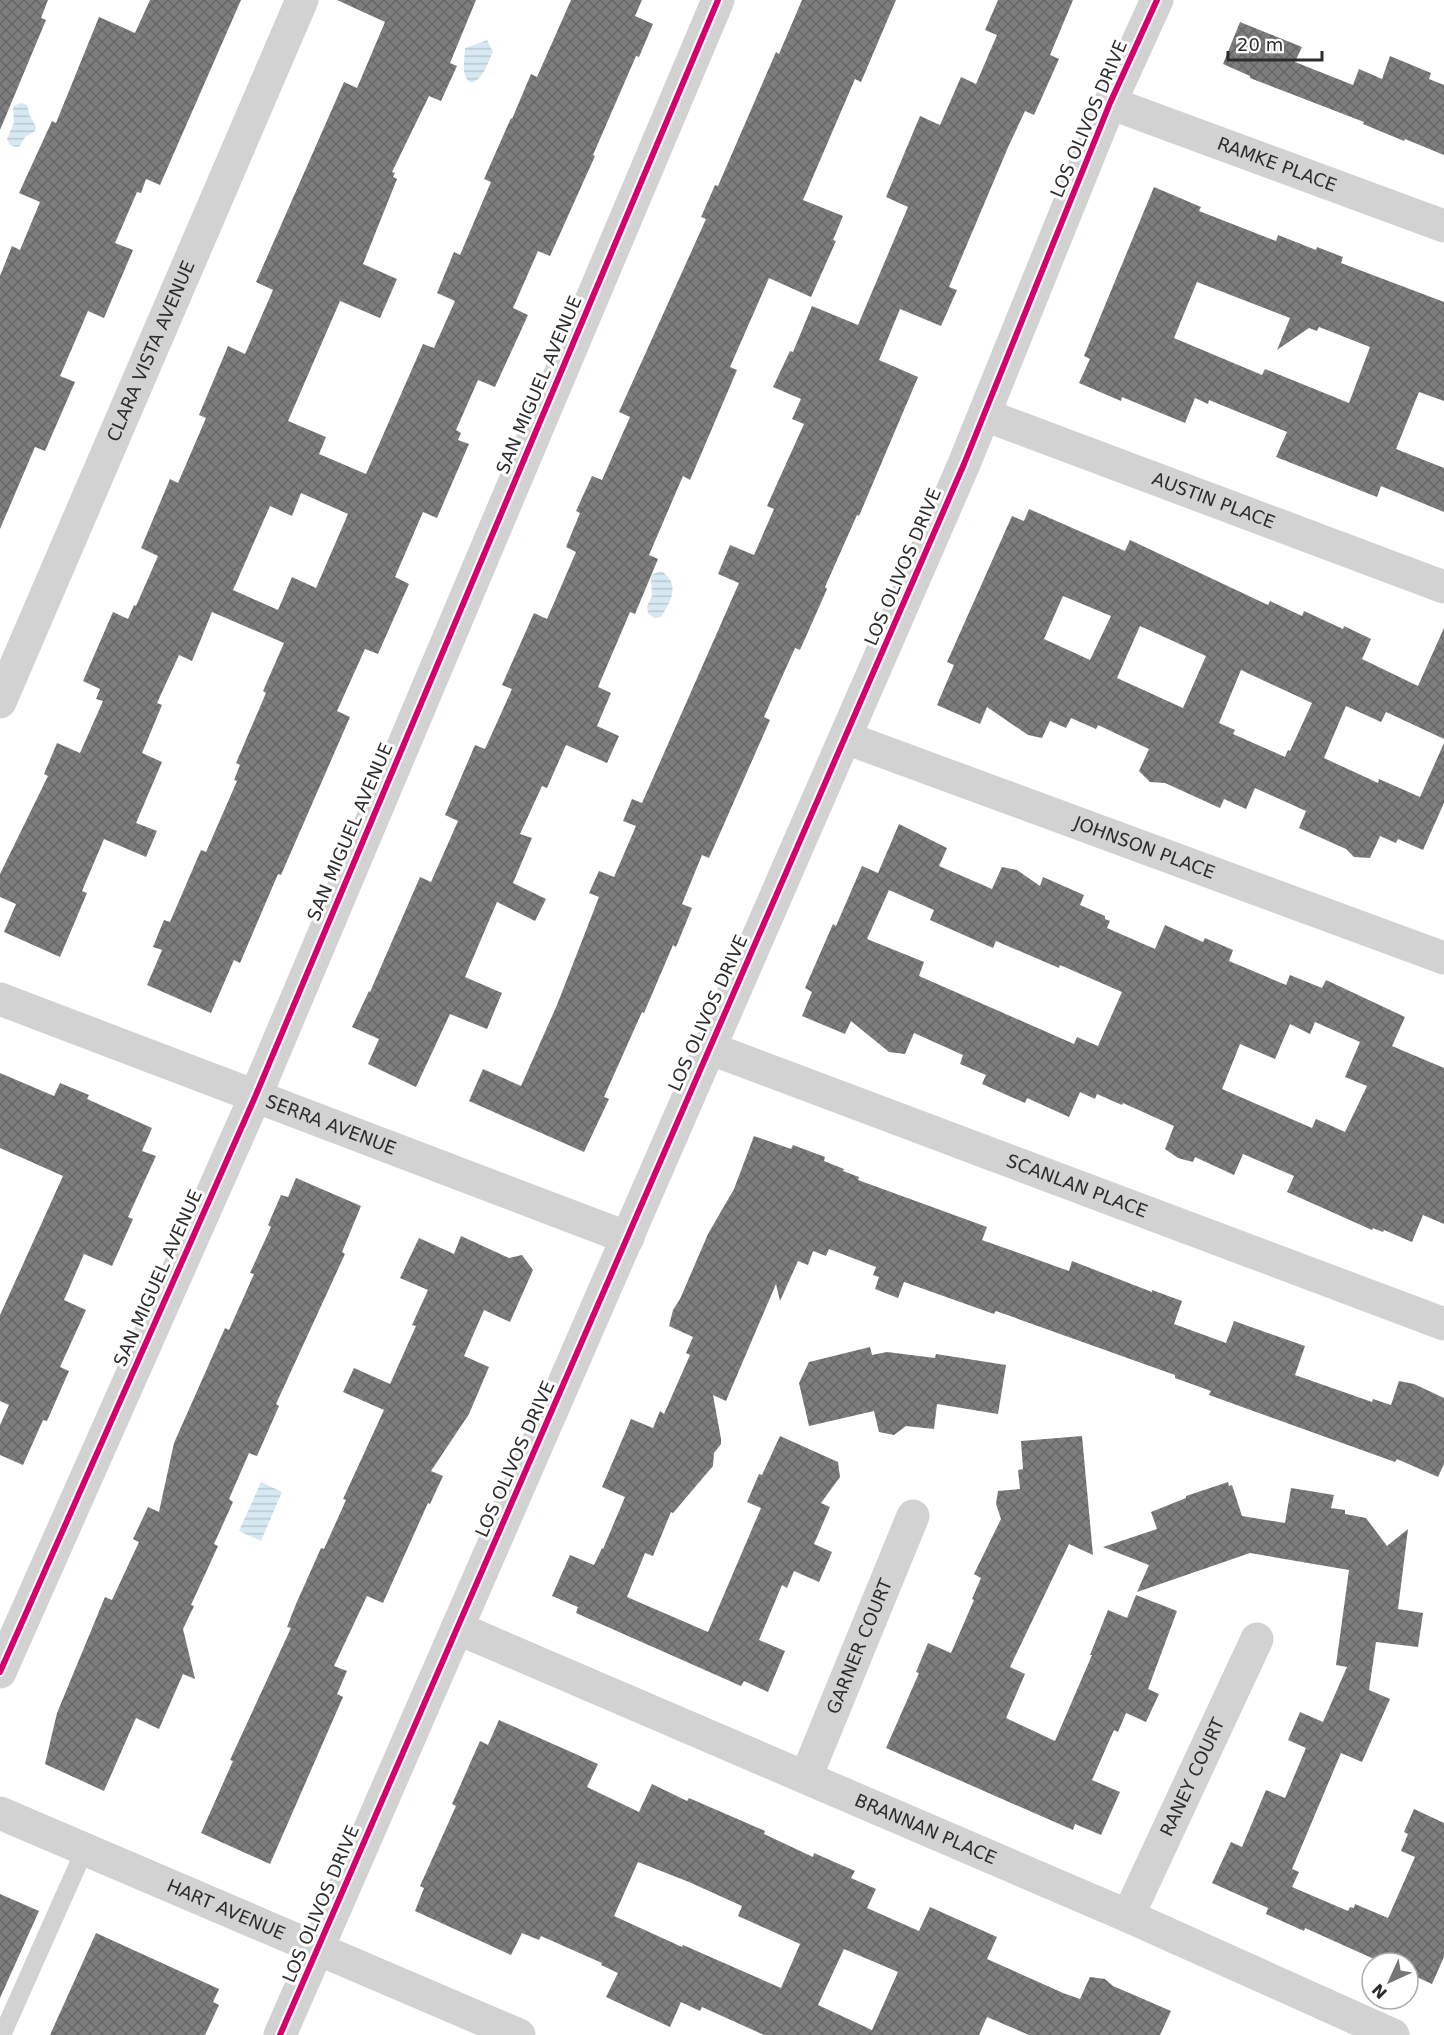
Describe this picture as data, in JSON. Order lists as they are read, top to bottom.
{
  "streets": {
    "street": [
      "LOS OLIVOS DRIVE",
      "RAMKE PLACE",
      "CLARA VISTA AVENUE",
      "SAN MIGUEL AVENUE",
      "AUSTIN PLACE",
      "JOHNSON PLACE",
      "SERRA AVENUE",
      "SCANLAN PLACE",
      "GARNER COURT",
      "RANEY COURT",
      "BRANNAN PLACE",
      "HART AVENUE"
    ]
  },
  "crossings": [
    ["LOS OLIVOS DRIVE", "RAMKE PLACE"],
    ["LOS OLIVOS DRIVE", "AUSTIN PLACE"],
    ["LOS OLIVOS DRIVE", "JOHNSON PLACE"],
    ["LOS OLIVOS DRIVE", "SERRA AVENUE"],
    ["LOS OLIVOS DRIVE", "SCANLAN PLACE"],
    ["LOS OLIVOS DRIVE", "BRANNAN PLACE"],
    ["LOS OLIVOS DRIVE", "HART AVENUE"],
    ["SAN MIGUEL AVENUE", "SERRA AVENUE"],
    ["GARNER COURT", "BRANNAN PLACE"],
    ["RANEY COURT", "BRANNAN PLACE"]
  ],
  "scale_bar": "20 m",
  "north": "bottom left"
}
